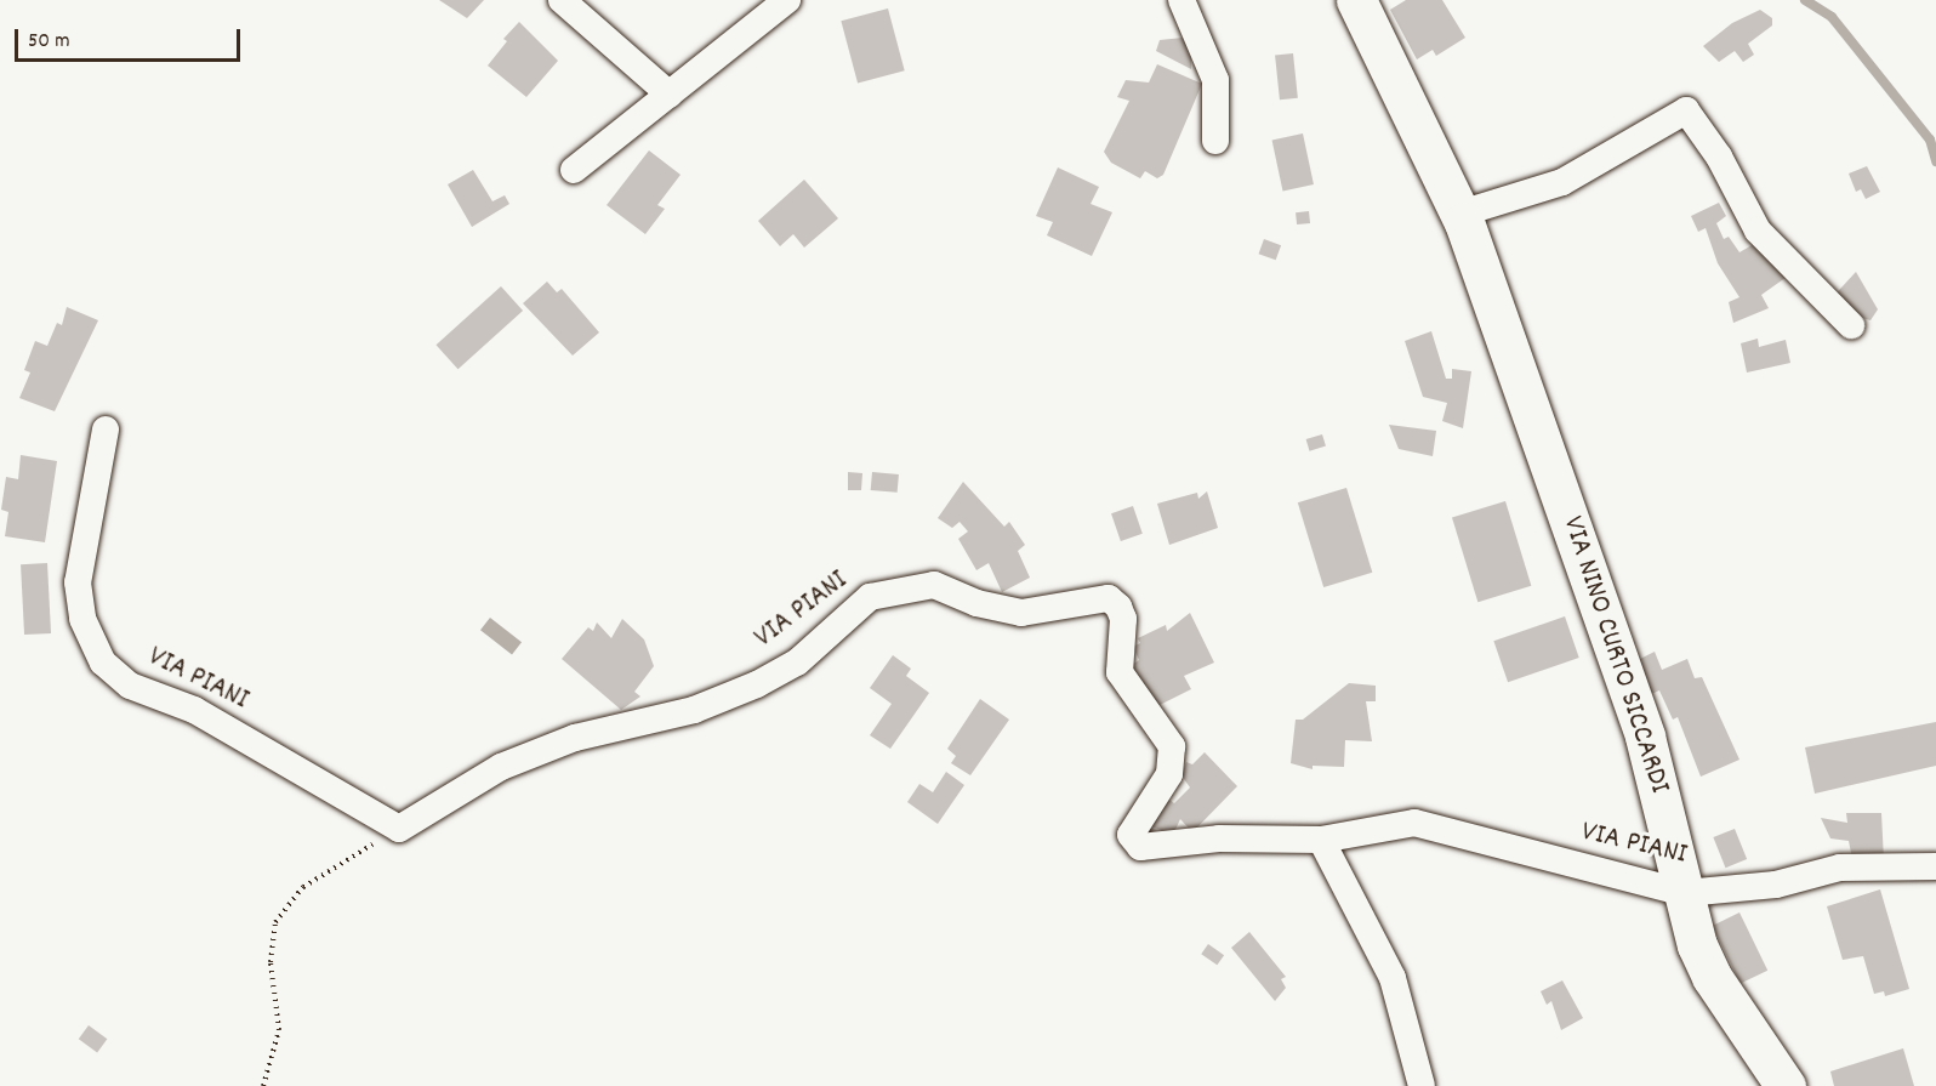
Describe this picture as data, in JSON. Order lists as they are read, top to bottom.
{
  "streets": {
    "main road": ["VIA NINO CURTO SICCARDI"],
    "street": ["VIA PIANI"]
  },
  "crossings": [
    ["VIA PIANI", "VIA NINO CURTO SICCARDI"]
  ],
  "scale_bar": "50 m"
}
